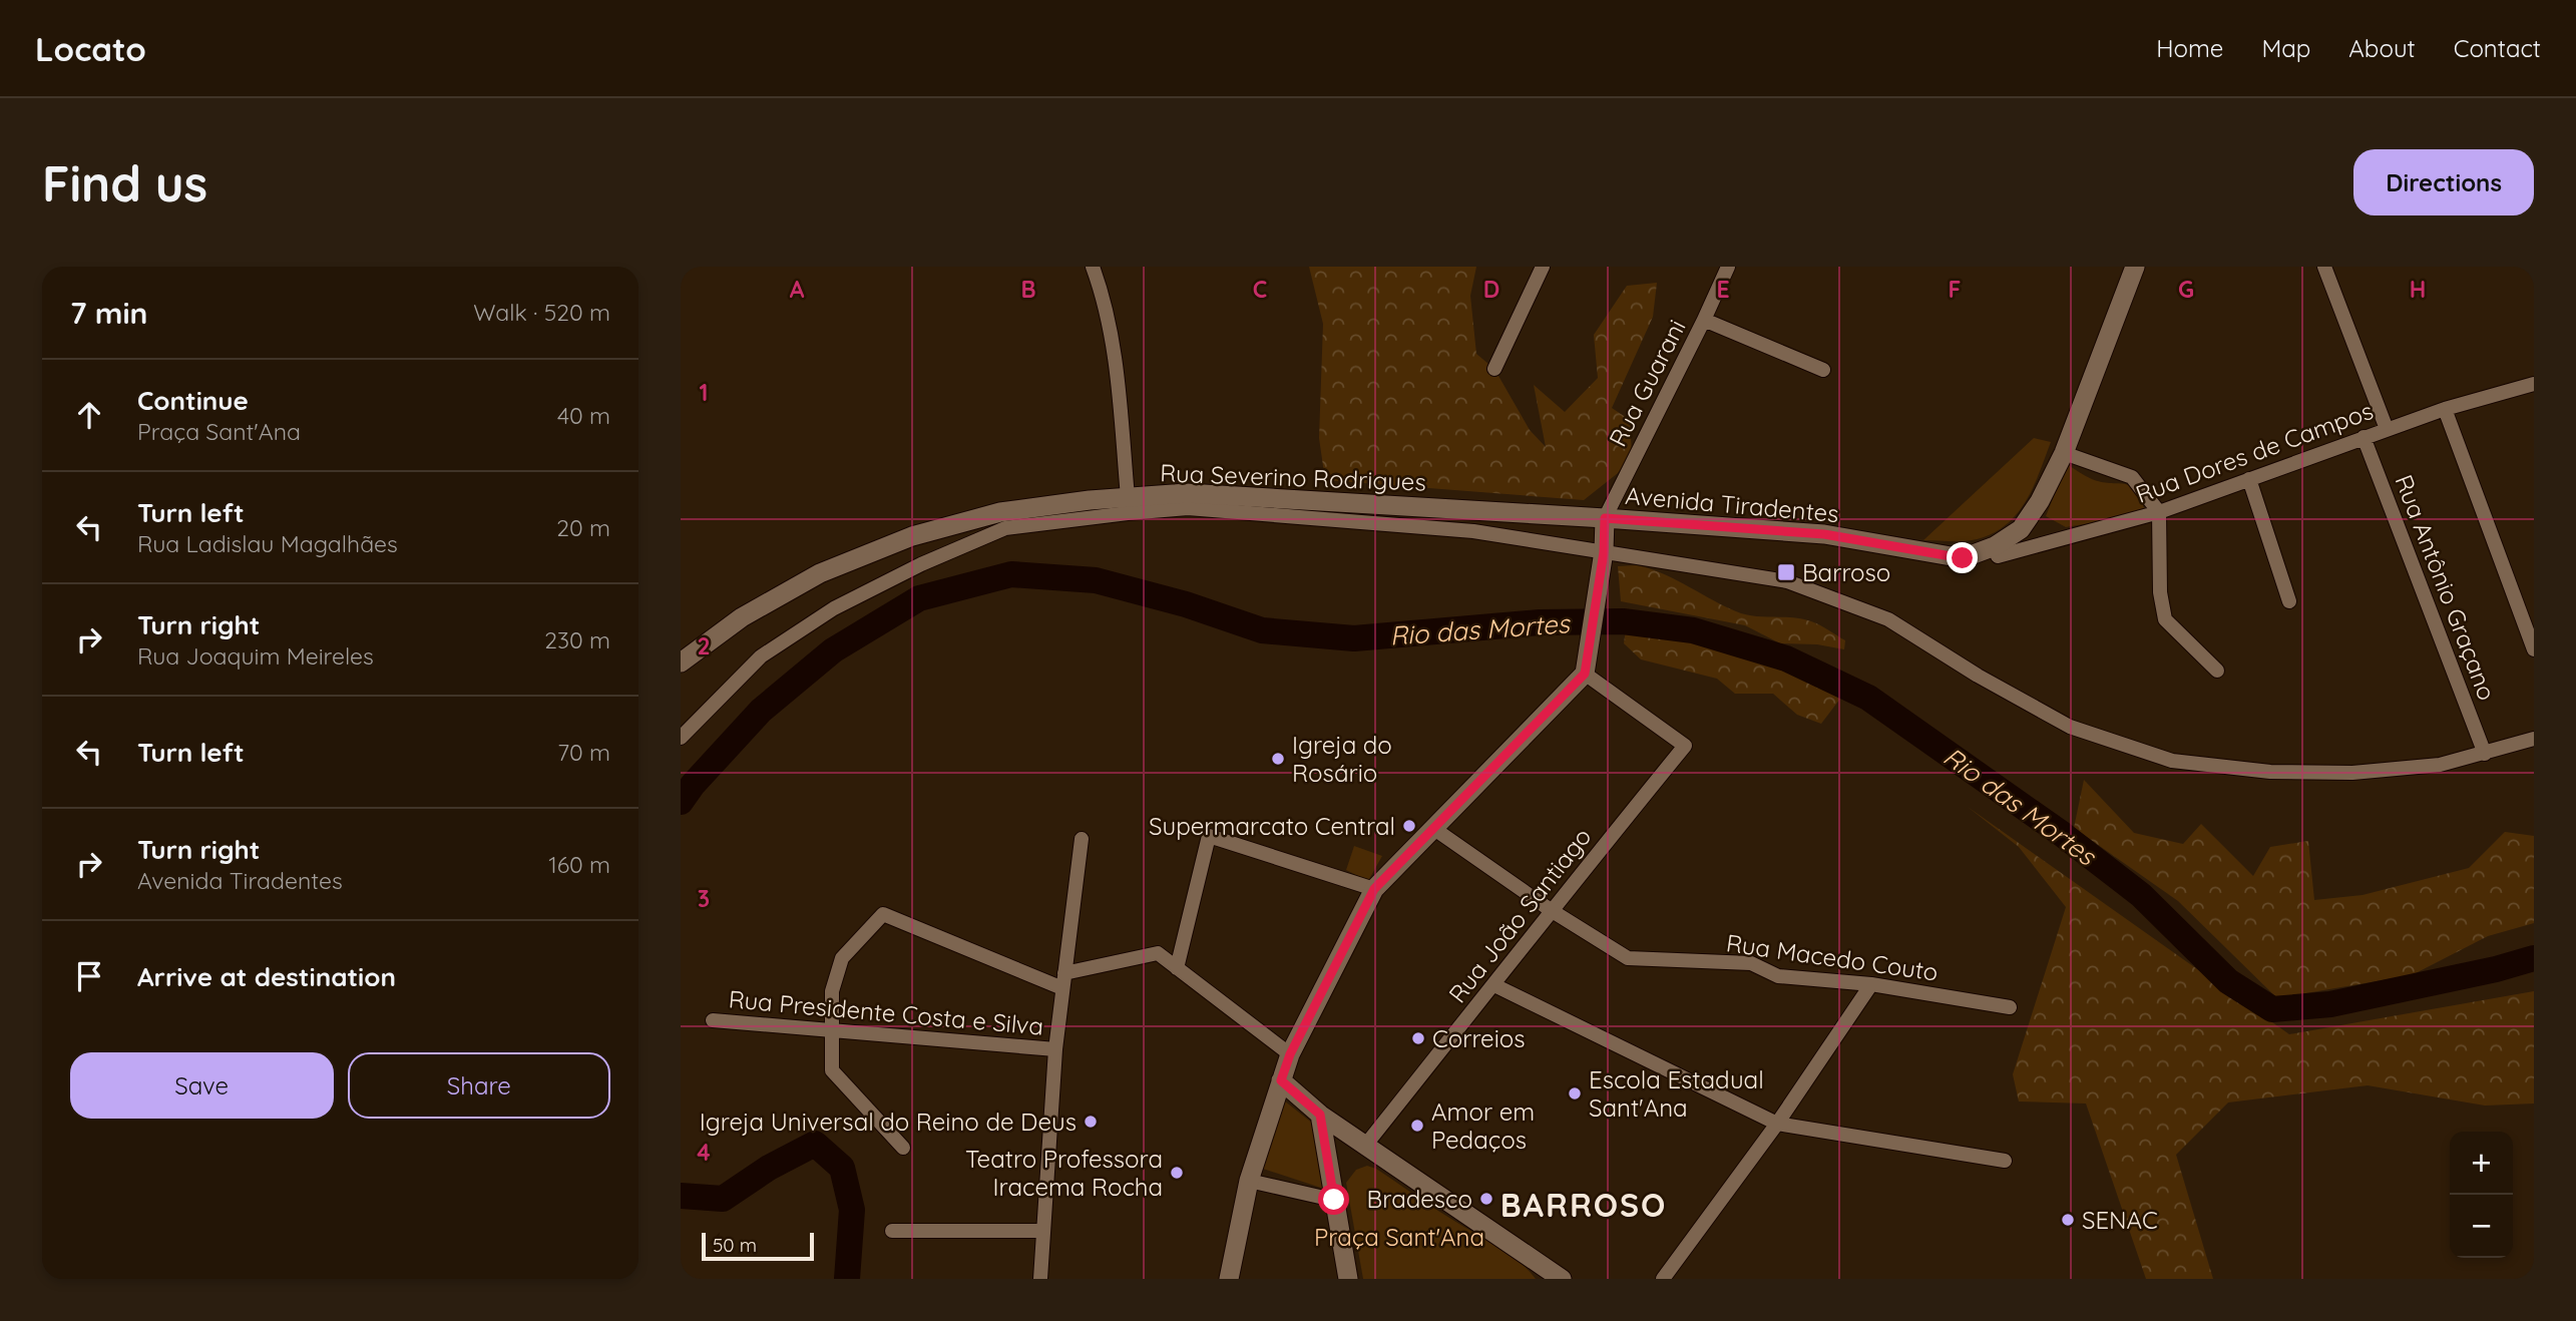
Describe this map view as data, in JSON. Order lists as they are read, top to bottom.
{
  "streets": {
    "street": [
      "Rua Guarani",
      "Rua Dores de Campos",
      "Rua Severino Rodrigues",
      "Avenida Tiradentes",
      "Rua Antônio Graçano",
      "Rua João Santiago",
      "Rua Macedo Couto",
      "Rua Presidente Costa e Silva"
    ]
  },
  "crossings": [
    ["Rua Guarani", "Rua Severino Rodrigues"],
    ["Rua Guarani", "Avenida Tiradentes"],
    ["Rua Dores de Campos", "Avenida Tiradentes"],
    ["Rua Dores de Campos", "Rua Antônio Graçano"],
    ["Rua Severino Rodrigues", "Avenida Tiradentes"],
    ["Rua João Santiago", "Rua Macedo Couto"]
  ],
  "districts": ["BARROSO"],
  "water": ["Rio das Mortes"],
  "parks": ["Praça Sant'Ana"],
  "places": {
    "transit": ["Barroso"],
    "other": [
      "Igreja do Rosário",
      "Supermarcato Central",
      "Correios",
      "Escola Estadual Sant'Ana",
      "Igreja Universal do Reino de Deus",
      "Amor em Pedaços",
      "Teatro Professora Iracema Rocha",
      "Bradesco",
      "SENAC"
    ]
  },
  "scale_bar": "50 m",
  "page": {
    "header": "Locato",
    "nav": [
      "Home",
      "Map",
      "About",
      "Contact"
    ],
    "buttons": [
      "Directions",
      ["Save", "Share"]
    ],
    "title": "Find us",
    "heading": ["7 min", "Walk · 520 m"],
    "list": [
      ["Continue", "Praça Sant'Ana", "40 m"],
      ["Turn left", "Rua Ladislau Magalhães", "20 m"],
      ["Turn right", "Rua Joaquim Meireles", "230 m"],
      ["Turn left", "70 m"],
      ["Turn right", "Avenida Tiradentes", "160 m"],
      "Arrive at destination"
    ],
    "map_buttons": ["+", "−"],
    "scale": "50 m"
  },
  "grid": {
    "columns": [
      "A",
      "B",
      "C",
      "D",
      "E",
      "F",
      "G",
      "H"
    ],
    "rows": [
      "1",
      "2",
      "3",
      "4"
    ]
  }
}
